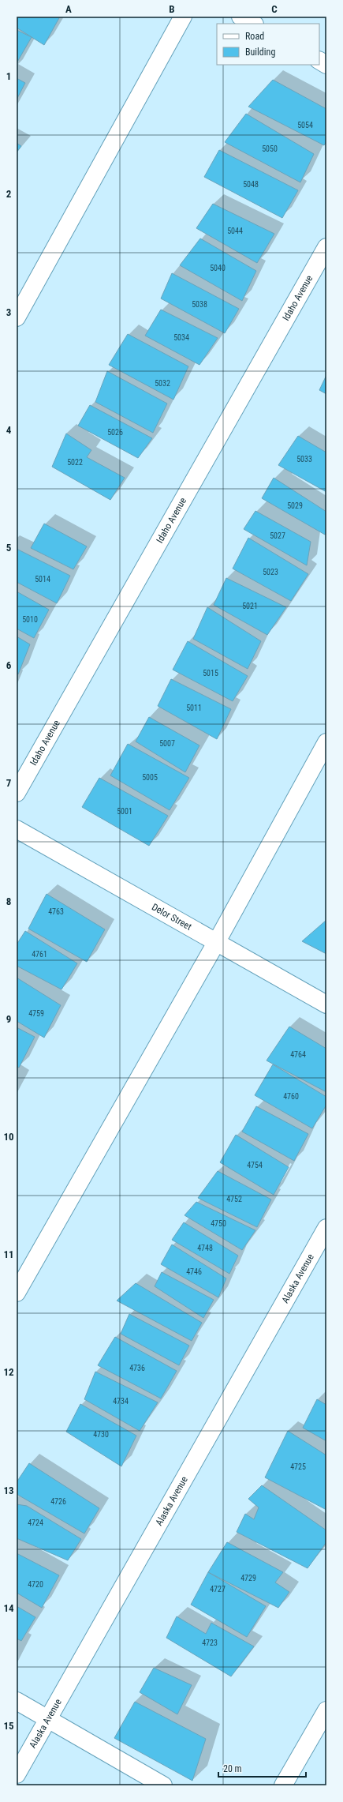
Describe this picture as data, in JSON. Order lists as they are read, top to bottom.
{
  "streets": {
    "street": ["Idaho Avenue", "Delor Street", "Alaska Avenue"]
  },
  "house_numbers": [
    "5054",
    "5050",
    "5048",
    "5044",
    "5040",
    "5038",
    "5034",
    "5032",
    "5026",
    "5033",
    "5022",
    "5029",
    "5027",
    "5023",
    "5014",
    "5021",
    "5010",
    "5015",
    "5011",
    "5007",
    "5005",
    "5001",
    "4763",
    "4761",
    "4759",
    "4764",
    "4760",
    "4754",
    "4752",
    "4750",
    "4748",
    "4746",
    "4736",
    "4734",
    "4730",
    "4725",
    "4726",
    "4724",
    "4729",
    "4720",
    "4727",
    "4723"
  ],
  "legend": ["Road", "Building"],
  "scale_bar": "20 m",
  "grid": {
    "columns": ["A", "B", "C"],
    "rows": [
      "1",
      "2",
      "3",
      "4",
      "5",
      "6",
      "7",
      "8",
      "9",
      "10",
      "11",
      "12",
      "13",
      "14",
      "15"
    ]
  }
}
